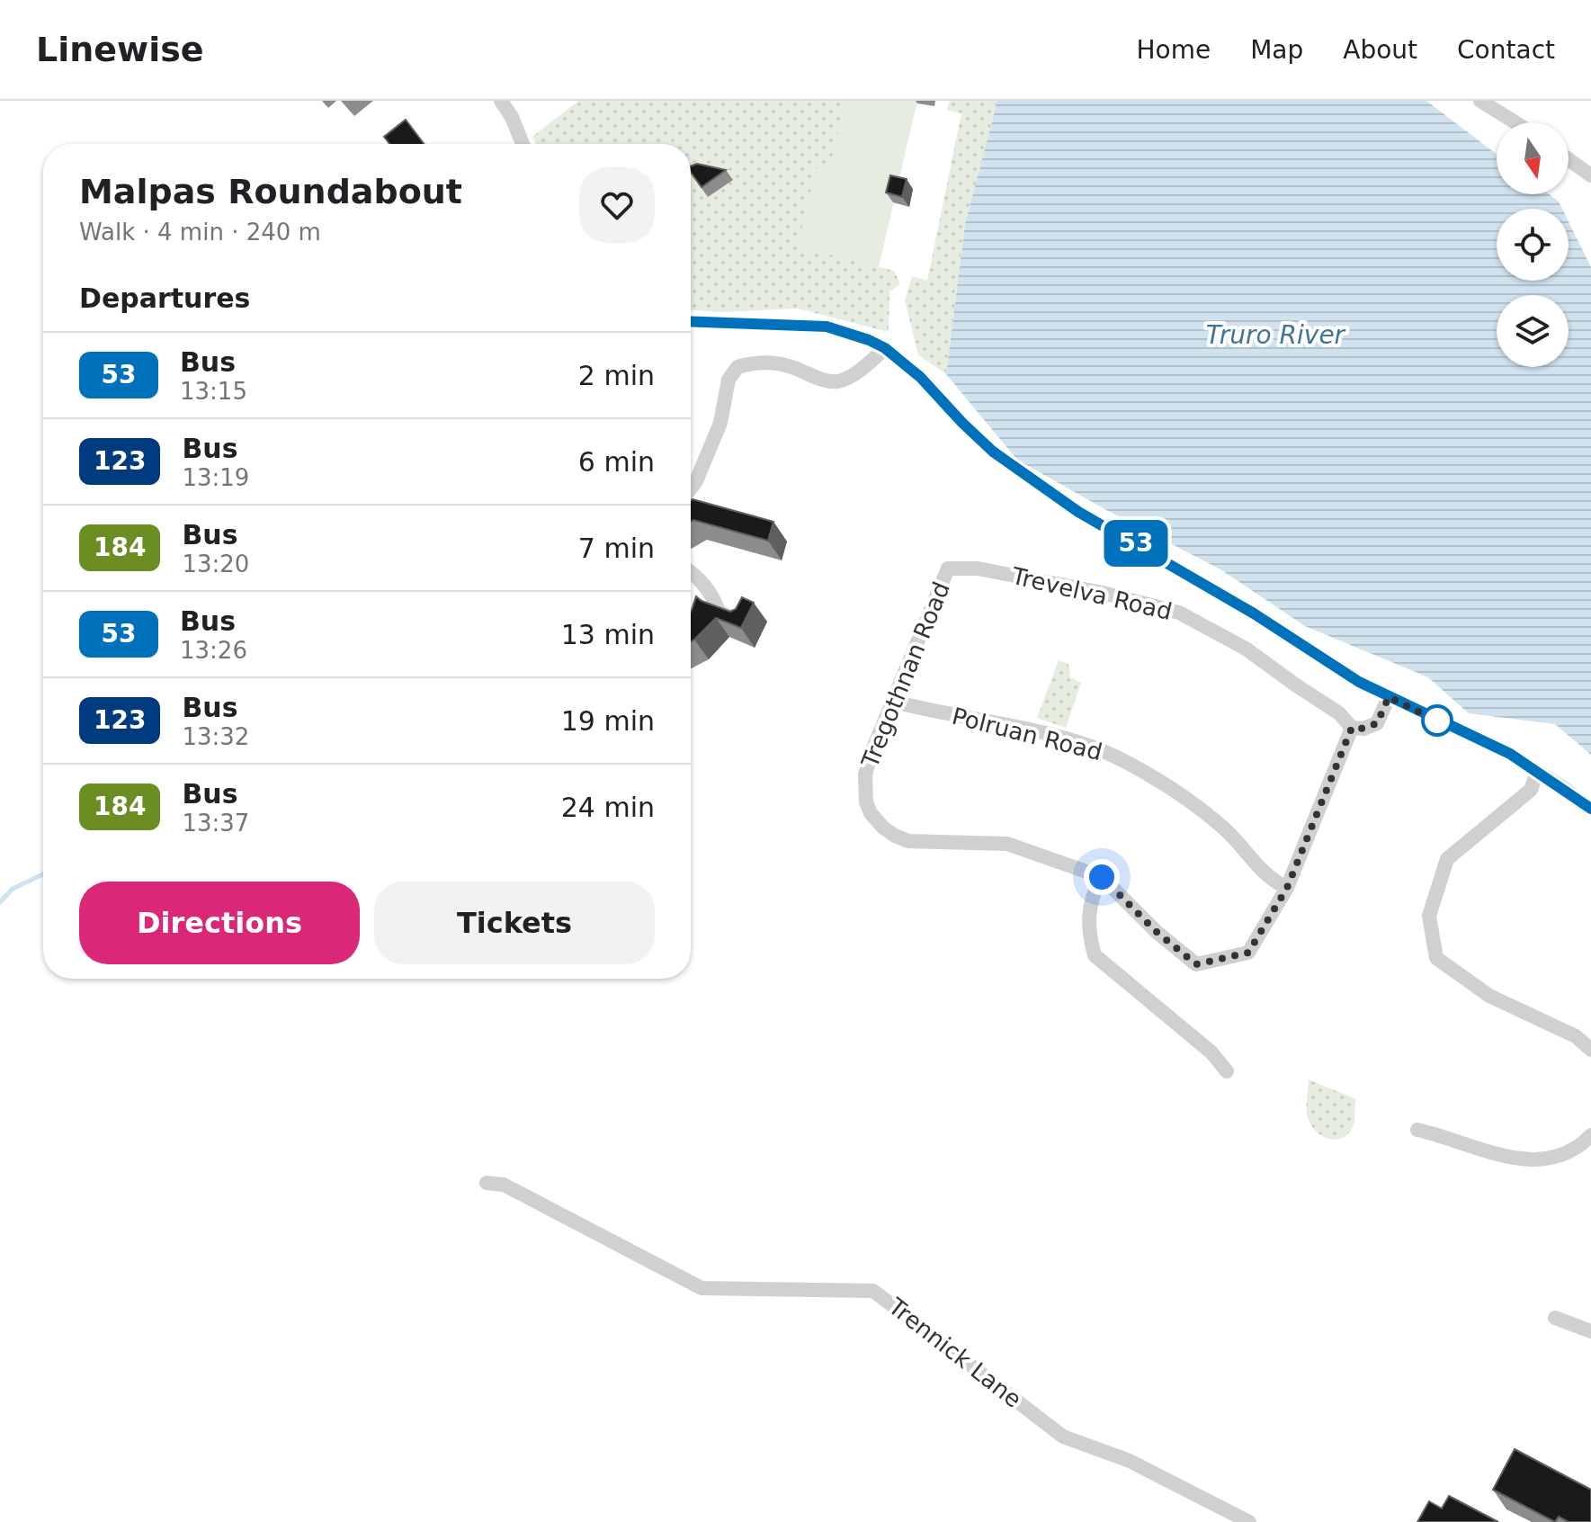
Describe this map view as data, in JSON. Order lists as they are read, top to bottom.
{
  "streets": {
    "street": [
      "Trevelva Road",
      "Tregothnan Road",
      "Polruan Road",
      "Trennick Lane"
    ]
  },
  "crossings": [
    ["Trevelva Road", "Tregothnan Road"],
    ["Tregothnan Road", "Polruan Road"]
  ],
  "water": ["Truro River"],
  "lines": ["bus line 53"],
  "north": "bottom",
  "page": {
    "header": "Linewise",
    "nav": [
      "Home",
      "Map",
      "About",
      "Contact"
    ],
    "on_map": "53",
    "heading": [
      ["Malpas Roundabout", "Walk · 4 min · 240 m"],
      "Departures"
    ],
    "list": [
      {
        "mark": "53",
        "name": "Bus",
        "note": "13:15",
        "value": "2 min"
      },
      {
        "mark": "123",
        "name": "Bus",
        "note": "13:19",
        "value": "6 min"
      },
      {
        "mark": "184",
        "name": "Bus",
        "note": "13:20",
        "value": "7 min"
      },
      {
        "mark": "53",
        "name": "Bus",
        "note": "13:26",
        "value": "13 min"
      },
      {
        "mark": "123",
        "name": "Bus",
        "note": "13:32",
        "value": "19 min"
      },
      {
        "mark": "184",
        "name": "Bus",
        "note": "13:37",
        "value": "24 min"
      }
    ],
    "buttons": ["Directions", "Tickets"]
  }
}
